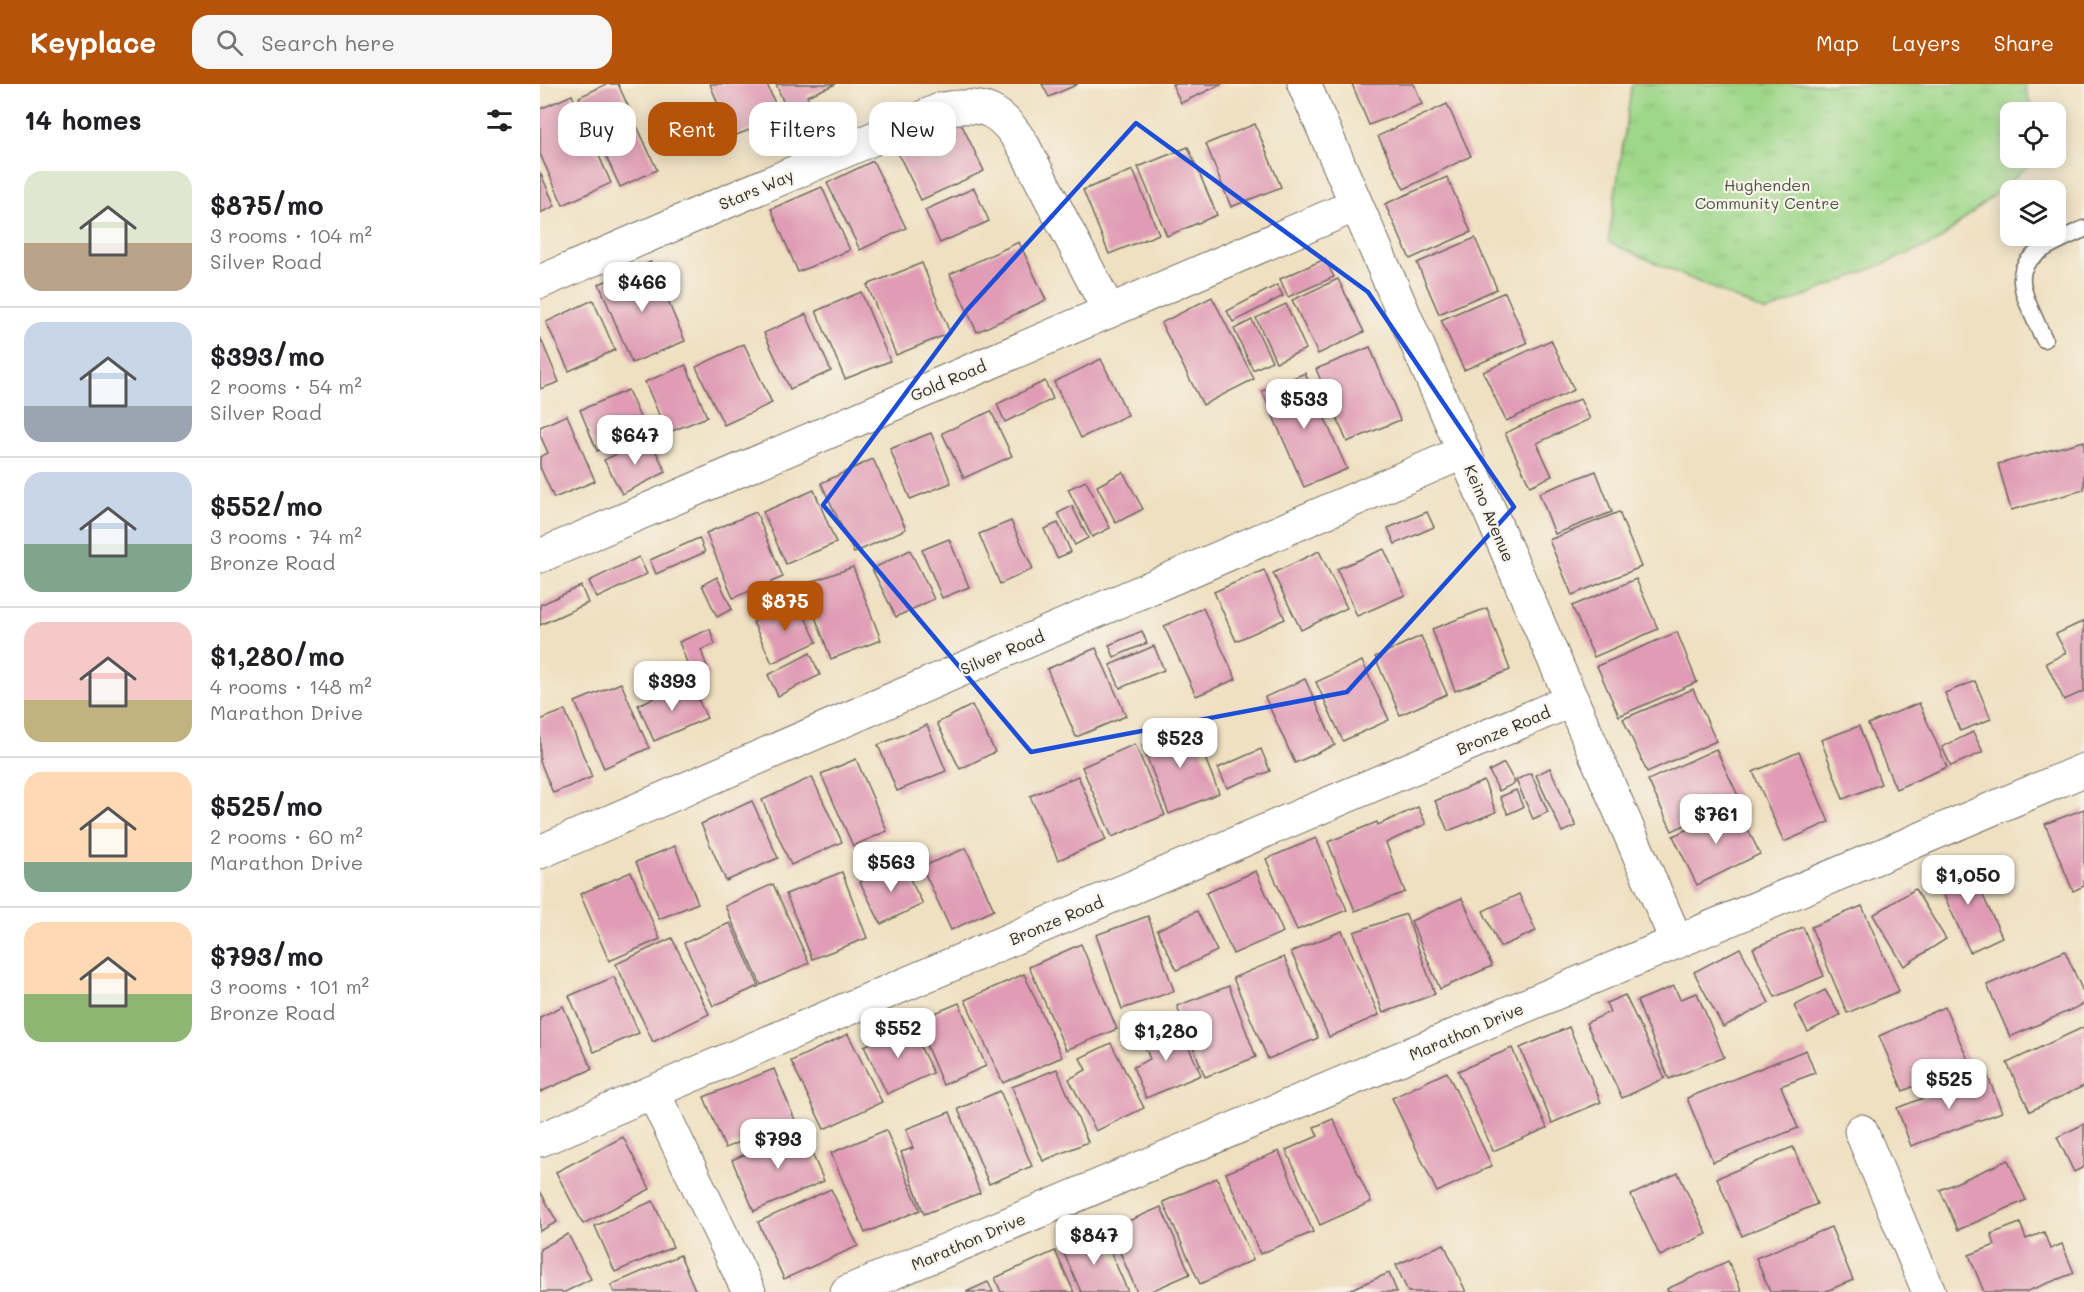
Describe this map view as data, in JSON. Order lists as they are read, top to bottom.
{
  "streets": {
    "street": [
      "Stars Way",
      "Gold Road",
      "Keino Avenue",
      "Silver Road",
      "Bronze Road",
      "Marathon Drive"
    ]
  },
  "crossings": [
    ["Stars Way", "Gold Road"],
    ["Gold Road", "Keino Avenue"],
    ["Keino Avenue", "Silver Road"],
    ["Keino Avenue", "Bronze Road"],
    ["Keino Avenue", "Marathon Drive"]
  ],
  "parks": ["Hughenden Community Centre"],
  "page": {
    "header": "Keyplace",
    "search": "Search here",
    "nav": ["Map", "Layers", "Share"],
    "heading": "14 homes",
    "chip": [
      "Buy",
      "Rent",
      "Filters",
      "New"
    ],
    "list": [
      {
        "name": "$875/mo",
        "note": "3 rooms · 104 m² · Silver Road"
      },
      {
        "name": "$393/mo",
        "note": "2 rooms · 54 m² · Silver Road"
      },
      {
        "name": "$552/mo",
        "note": "3 rooms · 74 m² · Bronze Road"
      },
      {
        "name": "$1,280/mo",
        "note": "4 rooms · 148 m² · Marathon Drive"
      },
      {
        "name": "$525/mo",
        "note": "2 rooms · 60 m² · Marathon Drive"
      },
      {
        "name": "$793/mo",
        "note": "3 rooms · 101 m² · Bronze Road"
      }
    ],
    "price": [
      "$466",
      "$533",
      "$647",
      "$875",
      "$393",
      "$523",
      "$761",
      "$563",
      "$1,050",
      "$552",
      "$1,280",
      "$525",
      "$793",
      "$847"
    ]
  }
}
